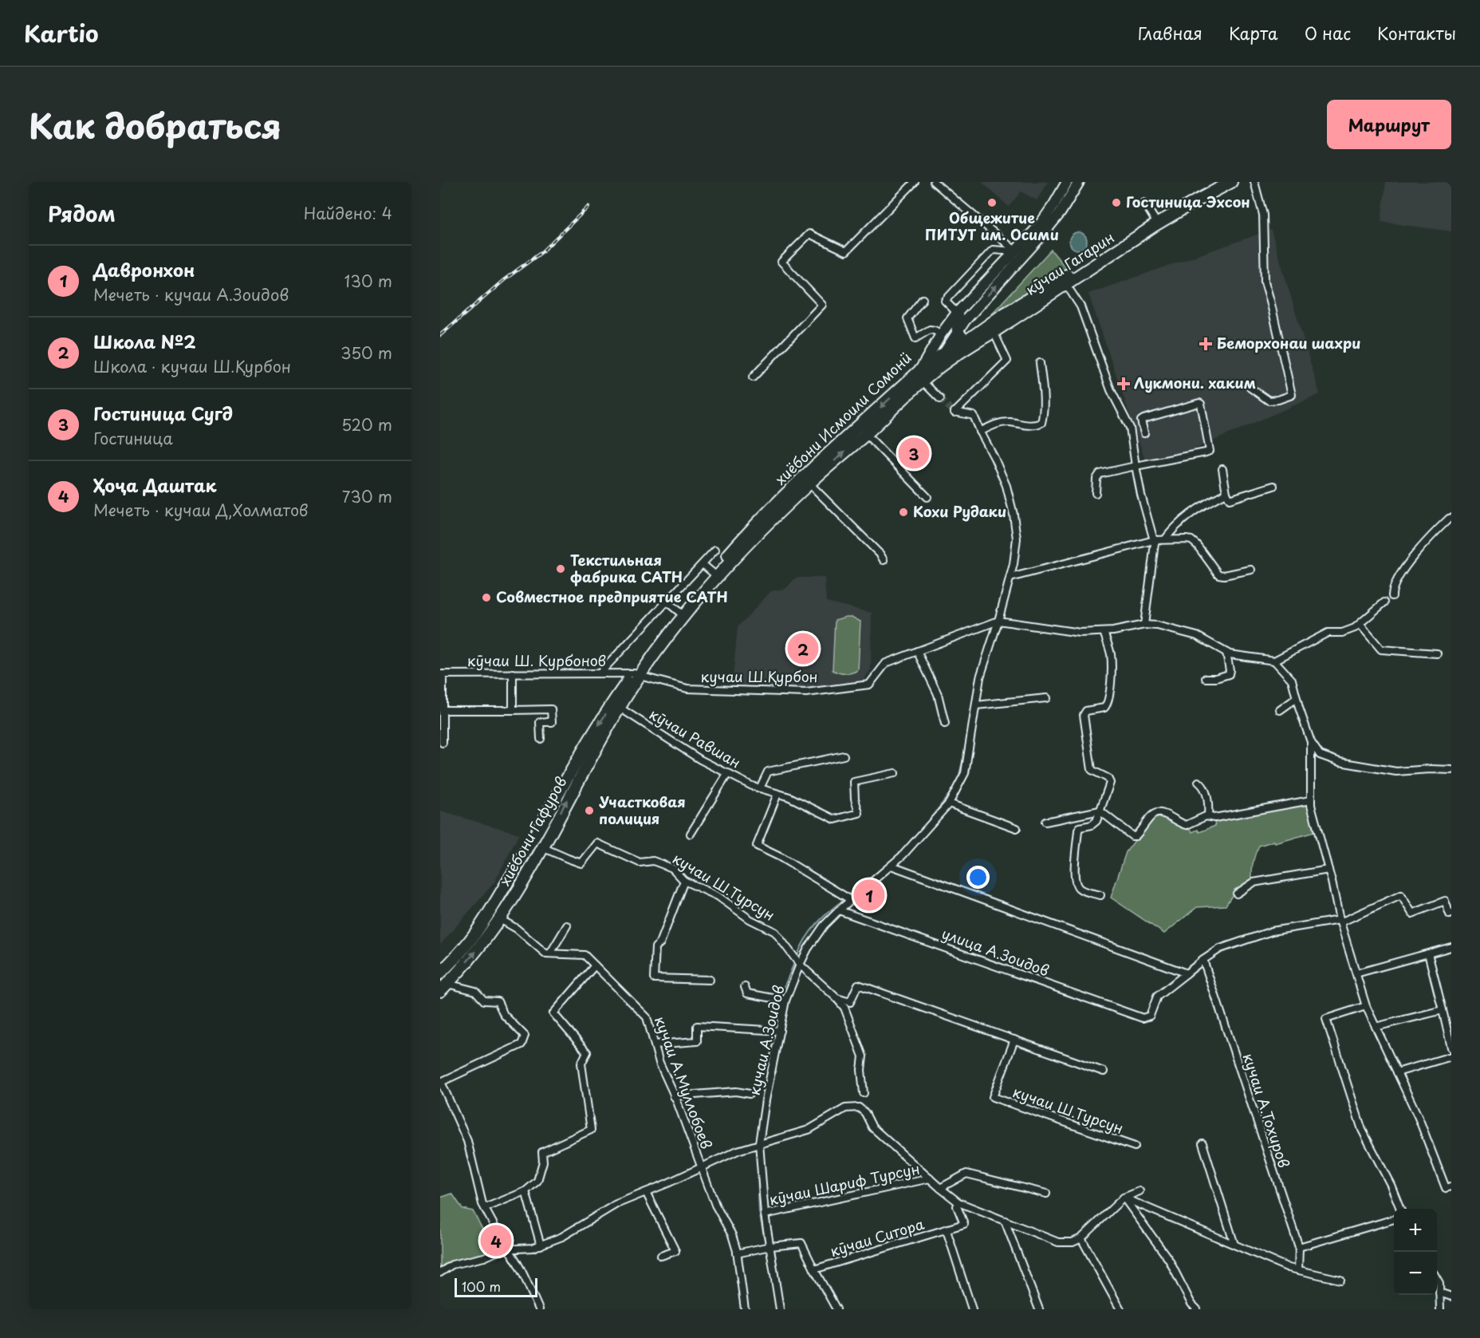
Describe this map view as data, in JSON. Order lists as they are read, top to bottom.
{
  "streets": {
    "highway": ["кӯчаи Гагарин", "хиёбони Исмоили Сомонӣ", "хиёбони Гафуров"],
    "street": [
      "кӯчаи Ш. Курбонов",
      "кучаи Ш.Қурбон",
      "кӯчаи Равшан",
      "кучаи Ш.Турсун",
      "улица А.Зоидов",
      "кучаи А.Зоидов",
      "кучаи А.Муллобоев",
      "кучаи А.Тохиров",
      "кӯчаи Шариф Турсун",
      "кӯчаи Ситора"
    ]
  },
  "crossings": [
    ["кӯчаи Гагарин", "хиёбони Исмоили Сомонӣ"],
    ["кӯчаи Гагарин", "кучаи А.Зоидов"],
    ["хиёбони Исмоили Сомонӣ", "кӯчаи Ш. Курбонов"],
    ["хиёбони Исмоили Сомонӣ", "кучаи Ш.Қурбон"],
    ["хиёбони Исмоили Сомонӣ", "хиёбони Гафуров"],
    ["кӯчаи Ш. Курбонов", "кучаи Ш.Қурбон"],
    ["кӯчаи Ш. Курбонов", "хиёбони Гафуров"],
    ["кучаи Ш.Қурбон", "хиёбони Гафуров"],
    ["кучаи Ш.Қурбон", "кучаи А.Зоидов"],
    ["кӯчаи Равшан", "хиёбони Гафуров"],
    ["хиёбони Гафуров", "кучаи Ш.Турсун"],
    ["кучаи Ш.Турсун", "кучаи А.Зоидов"],
    ["улица А.Зоидов", "кучаи А.Зоидов"],
    ["кучаи А.Зоидов", "кӯчаи Шариф Турсун"],
    ["кучаи А.Зоидов", "кӯчаи Ситора"],
    ["кӯчаи Шариф Турсун", "кӯчаи Ситора"]
  ],
  "places": {
    "other": [
      "Общежитие ПИТУТ им. Осими",
      "Гостиница Эхсон",
      "Кохи Рудаки",
      "Текстильная фабрика САТН",
      "Совместное предприятие CATH",
      "Участковая полиция"
    ],
    "health": ["Беморхонаи шахри", "Лукмони. хаким"]
  },
  "scale_bar": "100 m",
  "page": {
    "header": "Kartio",
    "nav": [
      "Главная",
      "Карта",
      "О нас",
      "Контакты"
    ],
    "title": "Как добраться",
    "buttons": "Маршрут",
    "heading": ["Рядом", "Найдено: 4"],
    "list": [
      {
        "mark": "1",
        "name": "Давронхон",
        "note": "Мечеть · кучаи А.Зоидов",
        "value": "130 m"
      },
      {
        "mark": "2",
        "name": "Школа №2",
        "note": "Школа · кучаи Ш.Қурбон",
        "value": "350 m"
      },
      {
        "mark": "3",
        "name": "Гостиница Сугд",
        "note": "Гостиница",
        "value": "520 m"
      },
      {
        "mark": "4",
        "name": "Ҳоҷа Даштак",
        "note": "Мечеть · кучаи Д,Холматов",
        "value": "730 m"
      }
    ],
    "pins": [
      "3",
      "2",
      "1",
      "4"
    ],
    "map_buttons": ["+", "−"],
    "scale": "100 m"
  }
}
